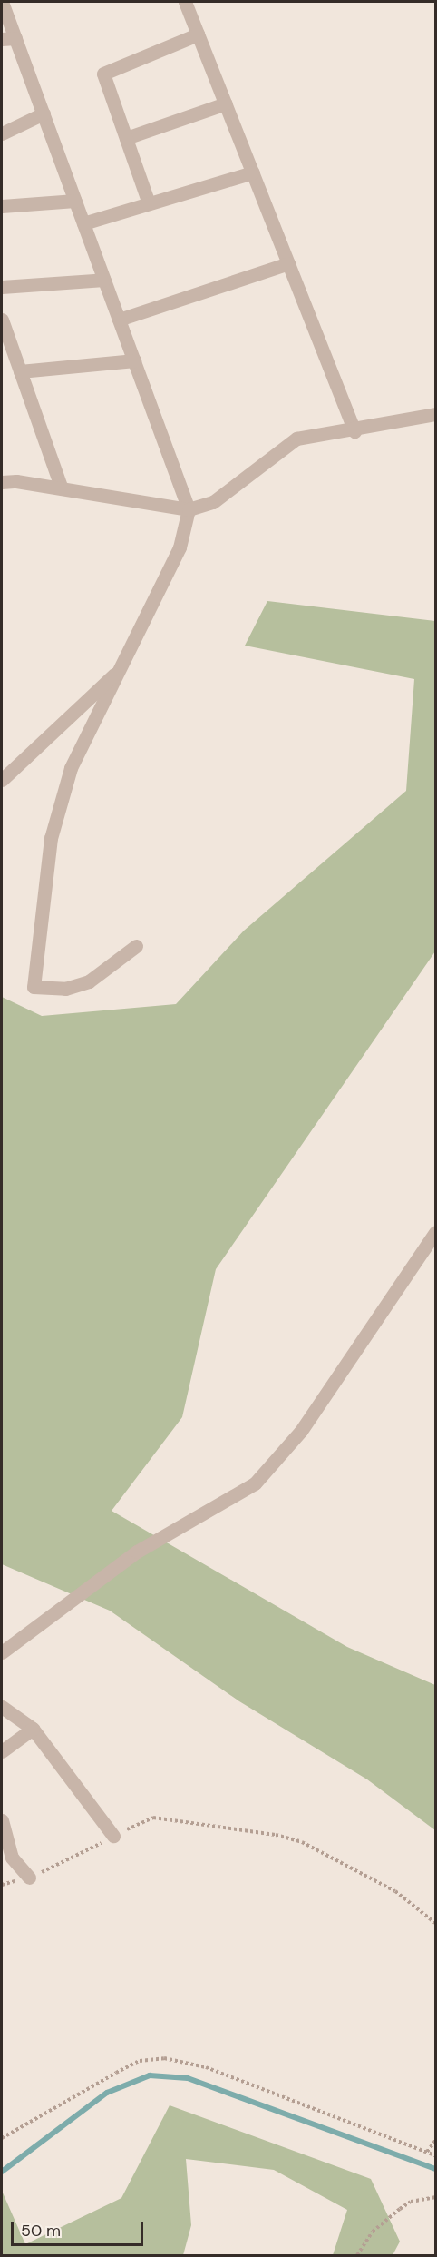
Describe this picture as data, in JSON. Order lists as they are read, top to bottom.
{
  "scale_bar": "50 m"
}
